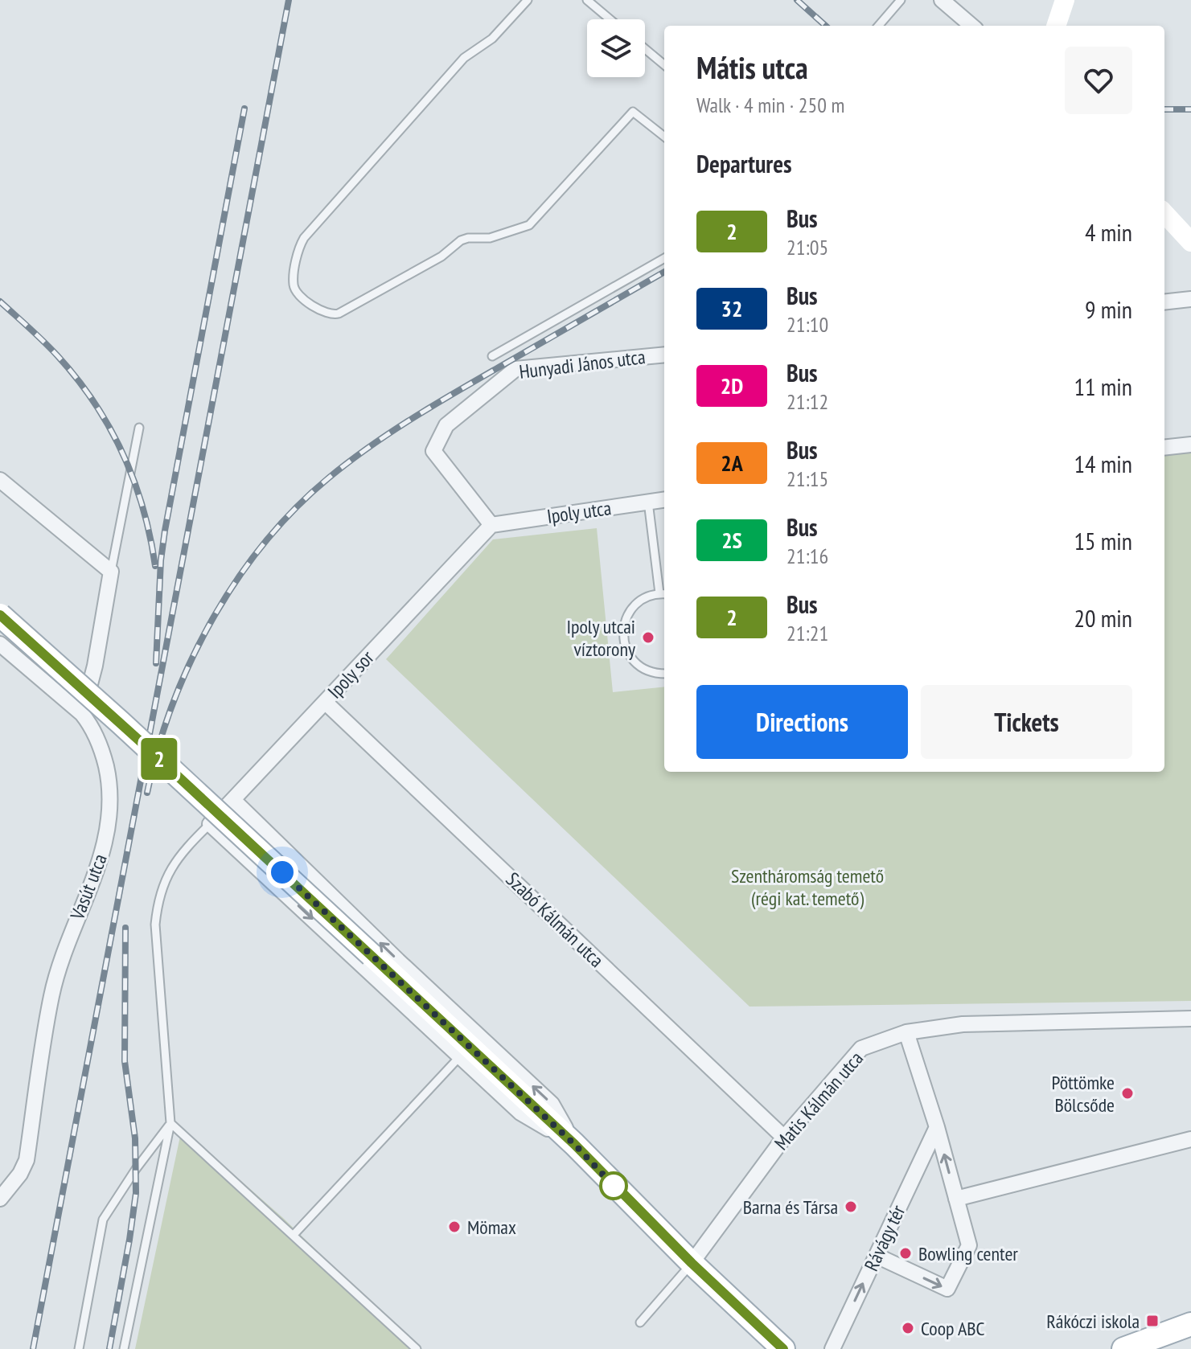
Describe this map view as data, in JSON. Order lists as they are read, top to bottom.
{
  "streets": {
    "street": [
      "Hunyadi János utca",
      "Ipoly utca",
      "Ipoly sor",
      "Vasút utca",
      "Szabó Kálmán utca",
      "Matis Kálmán utca",
      "Rávágy tér"
    ]
  },
  "crossings": [
    ["Hunyadi János utca", "Ipoly utca"],
    ["Hunyadi János utca", "Ipoly sor"],
    ["Ipoly utca", "Ipoly sor"],
    ["Ipoly sor", "Szabó Kálmán utca"],
    ["Szabó Kálmán utca", "Matis Kálmán utca"]
  ],
  "one_way": ["Rávágy tér"],
  "parks": ["Szentháromság temető (régi kat. temető)"],
  "places": {
    "other": [
      "Ipoly utcai víztorony",
      "Pöttömke Bölcsőde",
      "Barna és Társa",
      "Mömax",
      "Bowling center",
      "Coop ABC"
    ],
    "transit": ["Rákóczi iskola"]
  },
  "lines": ["bus line 2"],
  "page": {
    "on_map": "2",
    "heading": [
      ["Mátis utca", "Walk · 4 min · 250 m"],
      "Departures"
    ],
    "list": [
      {
        "mark": "2",
        "name": "Bus",
        "note": "21:05",
        "value": "4 min"
      },
      {
        "mark": "32",
        "name": "Bus",
        "note": "21:10",
        "value": "9 min"
      },
      {
        "mark": "2D",
        "name": "Bus",
        "note": "21:12",
        "value": "11 min"
      },
      {
        "mark": "2A",
        "name": "Bus",
        "note": "21:15",
        "value": "14 min"
      },
      {
        "mark": "2S",
        "name": "Bus",
        "note": "21:16",
        "value": "15 min"
      },
      {
        "mark": "2",
        "name": "Bus",
        "note": "21:21",
        "value": "20 min"
      }
    ],
    "buttons": ["Directions", "Tickets"]
  }
}
